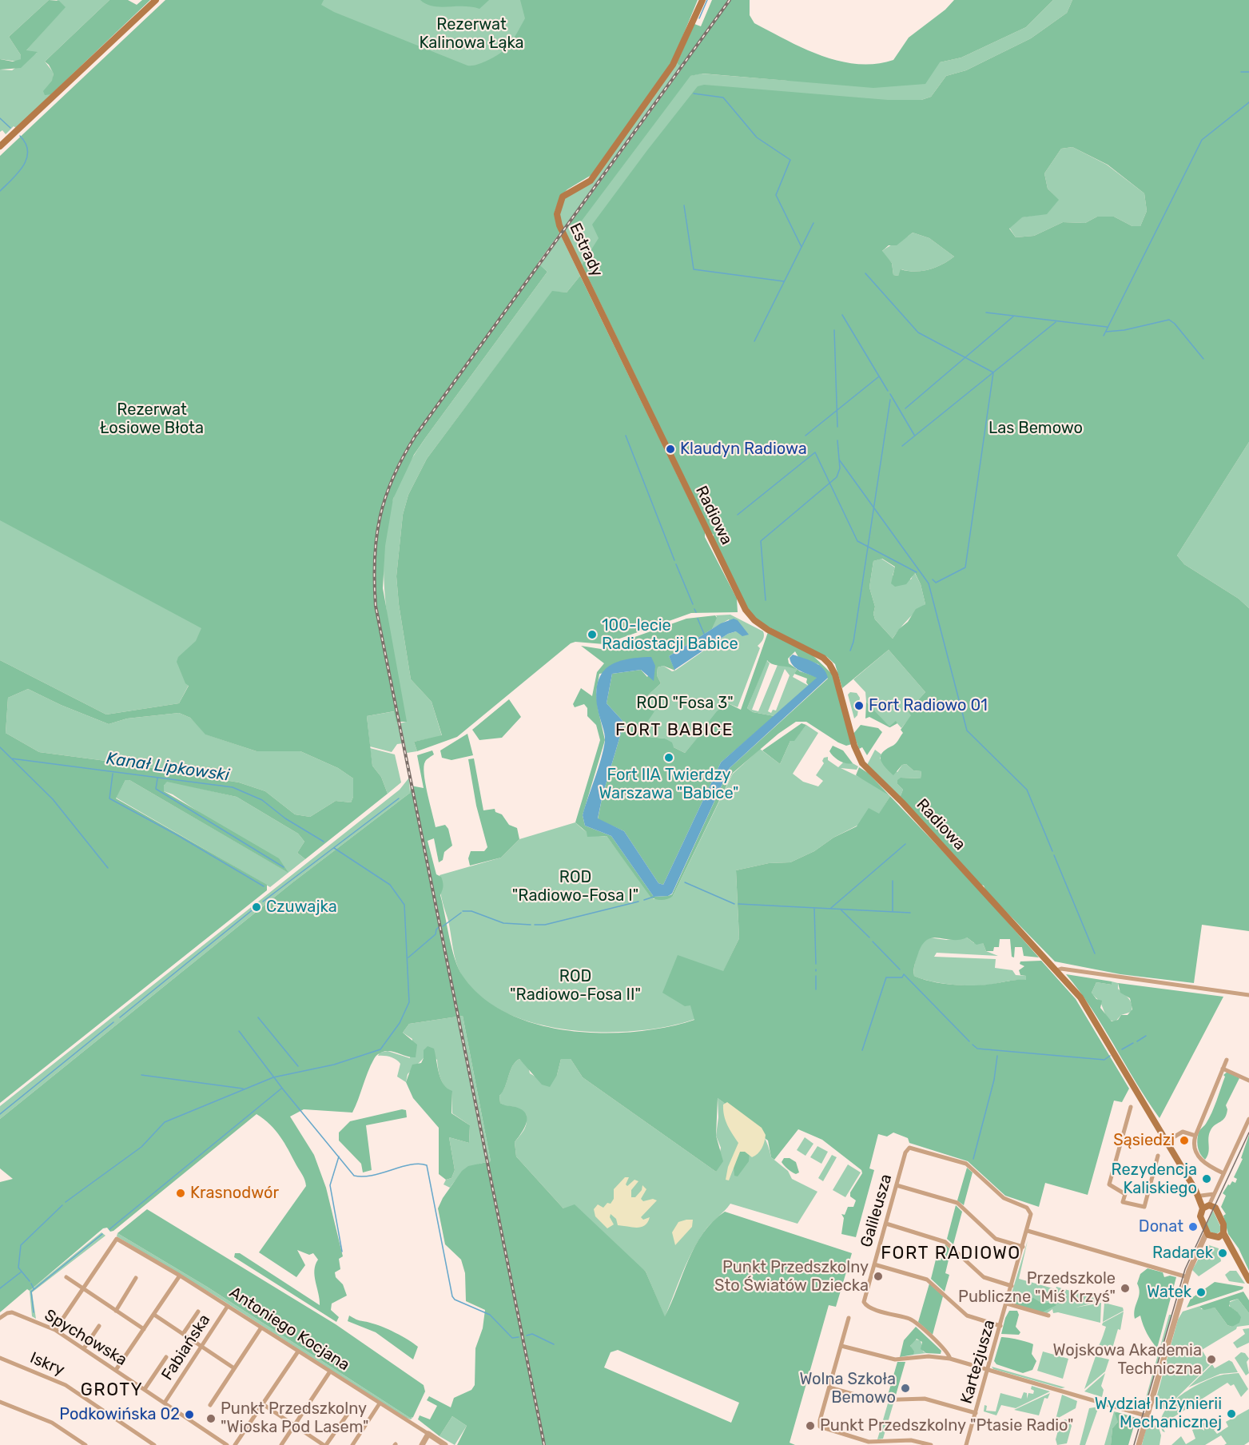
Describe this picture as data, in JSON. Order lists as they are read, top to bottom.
{
  "streets": {
    "main road": ["Estrady", "Radiowa"],
    "street": [
      "Galileusza",
      "Antoniego Kocjana",
      "Spychowska",
      "Fabiańska",
      "Kartezjusza",
      "Iskry"
    ]
  },
  "crossings": [
    ["Estrady", "Radiowa"],
    ["Galileusza", "Kartezjusza"],
    ["Antoniego Kocjana", "Fabiańska"],
    ["Spychowska", "Fabiańska"]
  ],
  "districts": ["FORT BABICE", "FORT RADIOWO", "GROTY"],
  "water": ["Kanał Lipkowski"],
  "parks": [
    "Rezerwat Kalinowa Łąka",
    "Rezerwat Łosiowe Błota",
    "Las Bemowo",
    "ROD \"Fosa 3\"",
    "ROD \"Radiowo-Fosa I\"",
    "ROD \"Radiowo-Fosa II\""
  ],
  "places": [
    "Klaudyn Radiowa",
    "100-lecie Radiostacji Babice",
    "Fort Radiowo 01",
    "Fort IIA Twierdzy Warszawa \"Babice\"",
    "Czuwajka",
    "Sąsiedzi",
    "Rezydencja Kaliskiego",
    "Krasnodwór",
    "Donat",
    "Radarek",
    "Punkt Przedszkolny Sto Światów Dziecka",
    "Przedszkole Publiczne \"Miś Krzyś\"",
    "Watek",
    "Wojskowa Akademia Techniczna",
    "Wolna Szkoła Bemowo",
    "Wydział Inżynierii Mechanicznej",
    "Podkowińska 02",
    "Punkt Przedszkolny \"Wioska Pod Lasem\"",
    "Punkt Przedszkolny \"Ptasie Radio\""
  ]
}
